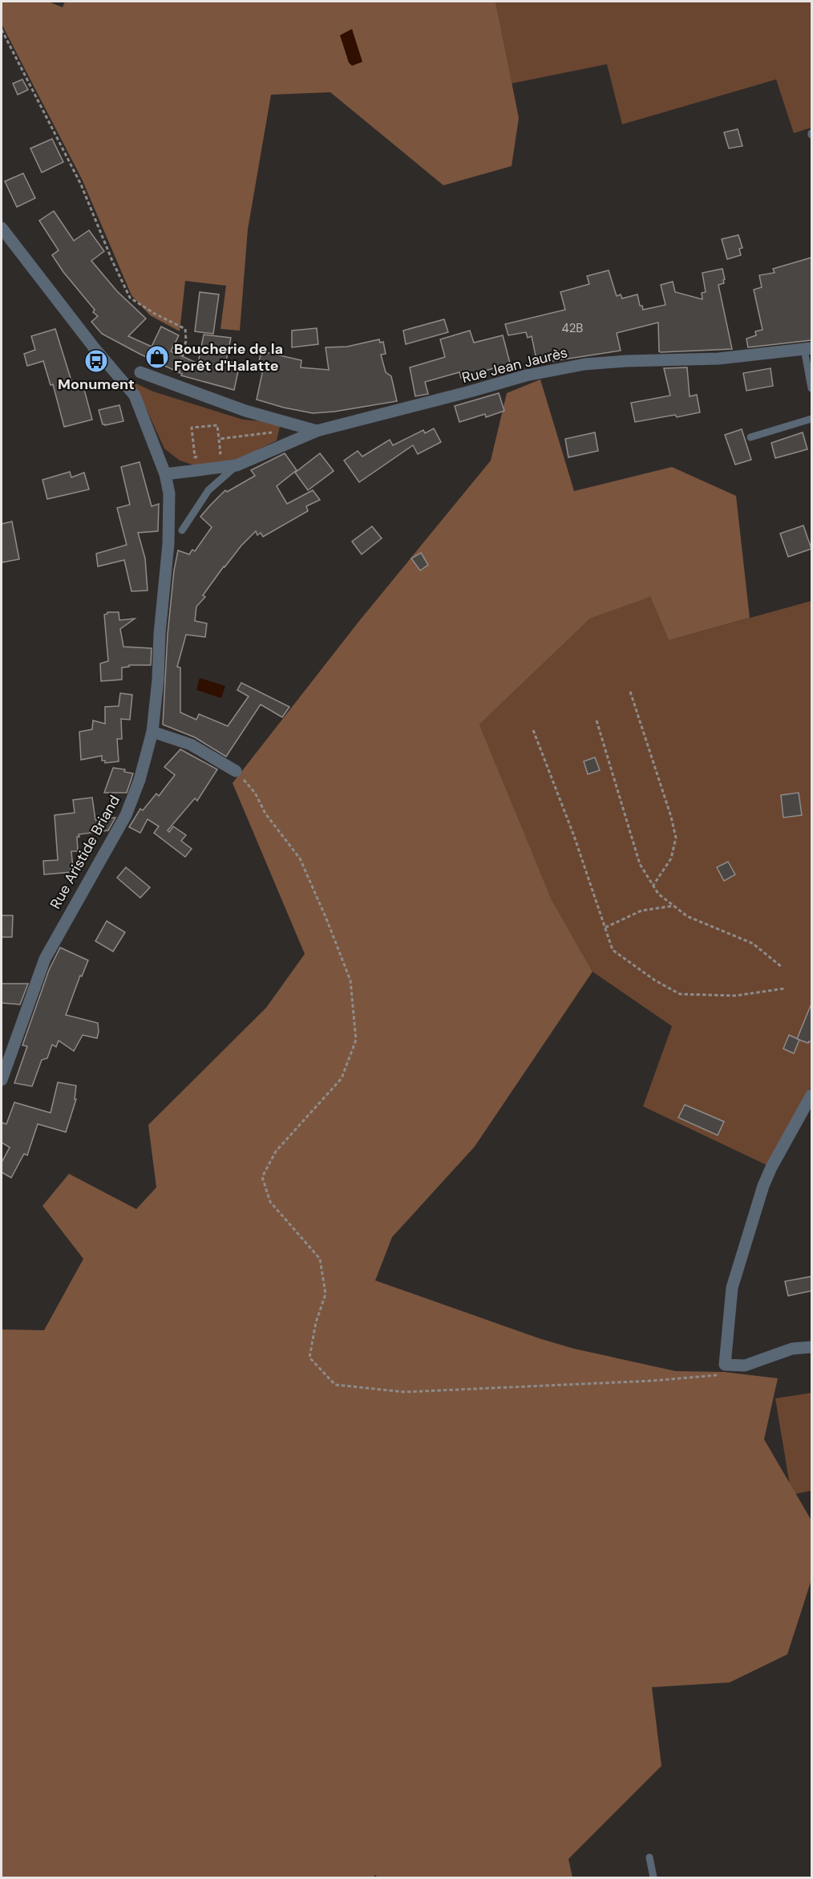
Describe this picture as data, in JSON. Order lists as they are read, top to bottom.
{
  "streets": {
    "street": ["Rue Jean Jaurès", "Rue Aristide Briand"]
  },
  "crossings": [
    ["Rue Jean Jaurès", "Rue Aristide Briand"]
  ],
  "places": {
    "shop": ["Boucherie de la Forêt d'Halatte"],
    "bus stop": ["Monument"]
  },
  "house_numbers": ["42B"]
}
